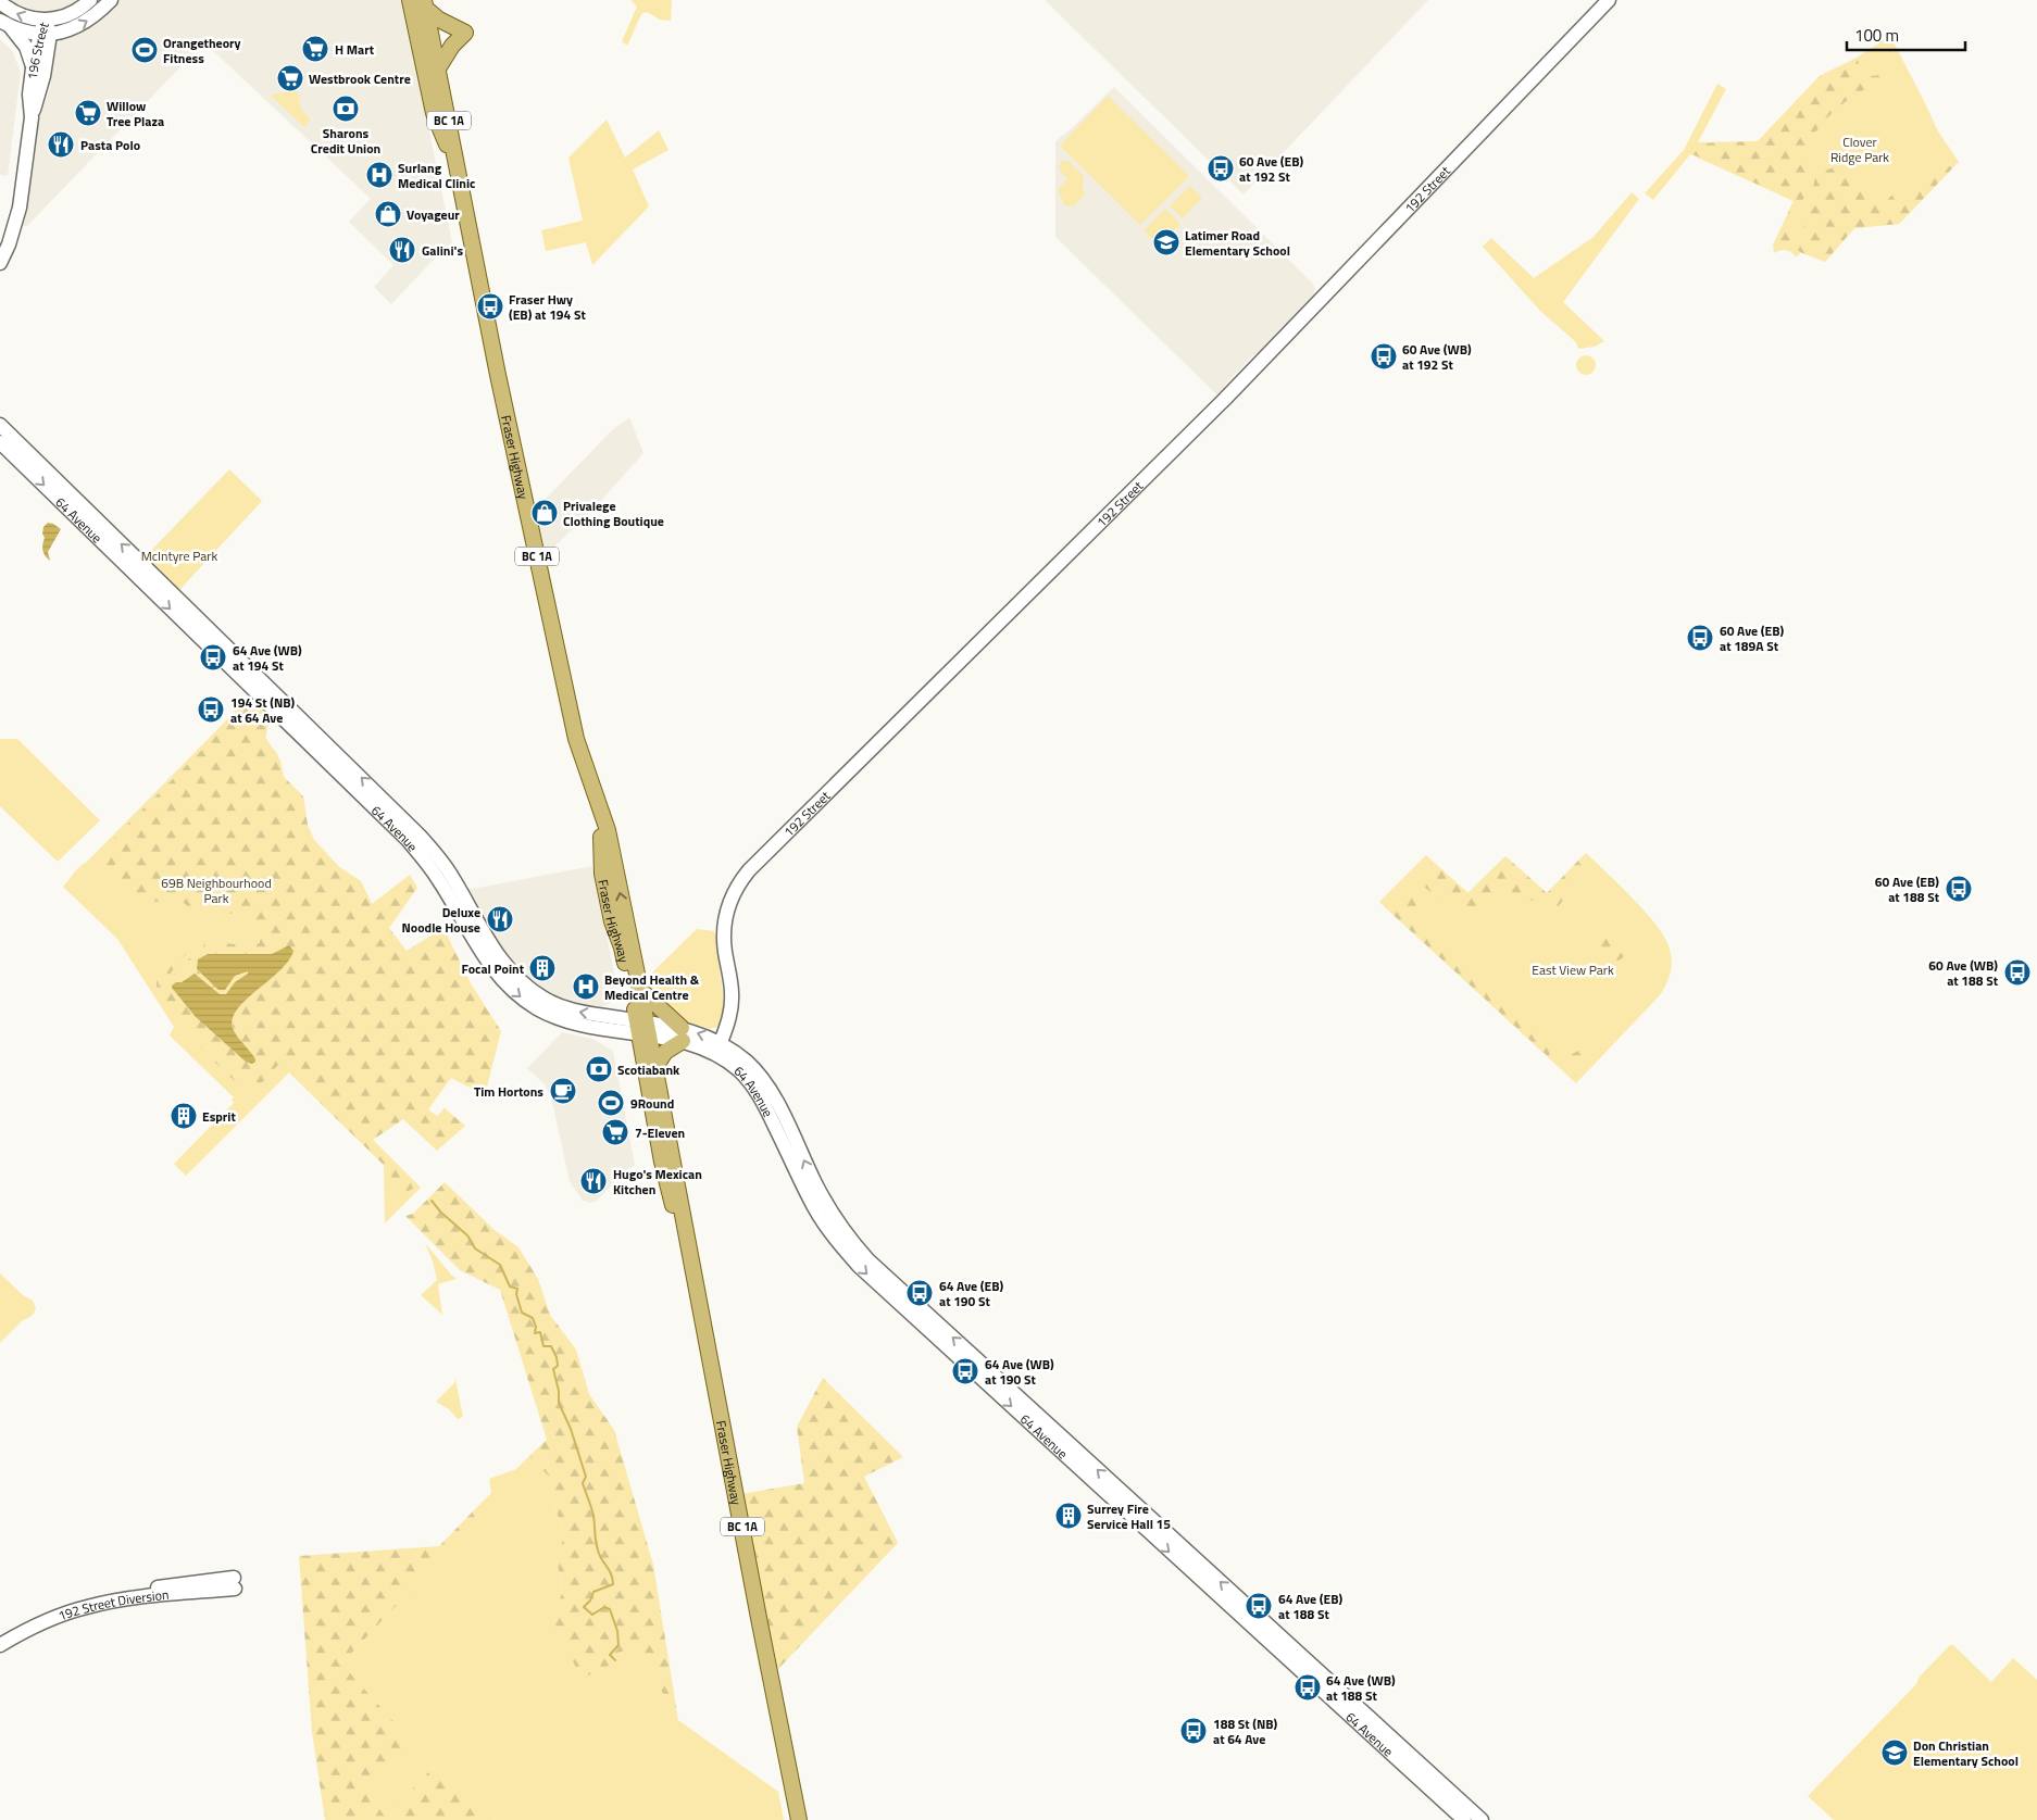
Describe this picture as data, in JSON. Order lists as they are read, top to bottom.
{
  "streets": {
    "main road": [
      "196 Street",
      "BC 1A",
      "192 Street",
      "Fraser Highway",
      "64 Avenue",
      "192 Street Diversion"
    ]
  },
  "crossings": [
    ["192 Street", "64 Avenue"],
    ["Fraser Highway", "64 Avenue"]
  ],
  "parks": [
    "Clover Ridge Park",
    "McIntyre Park",
    "69B Neighbourhood Park",
    "East View Park"
  ],
  "places": {
    "supermarket": [
      "H Mart",
      "Westbrook Centre",
      "Willow Tree Plaza",
      "7-Eleven"
    ],
    "sports": ["Orangetheory Fitness", "9Round"],
    "bank": ["Sharons Credit Union", "Scotiabank"],
    "restaurant": [
      "Pasta Polo",
      "Galini's",
      "Deluxe Noodle House",
      "Hugo's Mexican Kitchen"
    ],
    "bus stop": [
      "60 Ave (EB) at 192 St",
      "Fraser Hwy (EB) at 194 St",
      "60 Ave (WB) at 192 St",
      "60 Ave (EB) at 189A St",
      "64 Ave (WB) at 194 St",
      "194 St (NB) at 64 Ave",
      "60 Ave (EB) at 188 St",
      "60 Ave (WB) at 188 St",
      "64 Ave (EB) at 190 St",
      "64 Ave (WB) at 190 St",
      "64 Ave (EB) at 188 St",
      "64 Ave (WB) at 188 St",
      "188 St (NB) at 64 Ave"
    ],
    "hospital": ["Surlang Medical Clinic", "Beyond Health & Medical Centre"],
    "shop": ["Voyageur", "Privalege Clothing Boutique"],
    "school or university": ["Latimer Road Elementary School", "Don Christian Elementary School"],
    "building": ["Focal Point", "Esprit", "Surrey Fire Service Hall 15"],
    "cafe": ["Tim Hortons"]
  },
  "scale_bar": "100 m"
}
